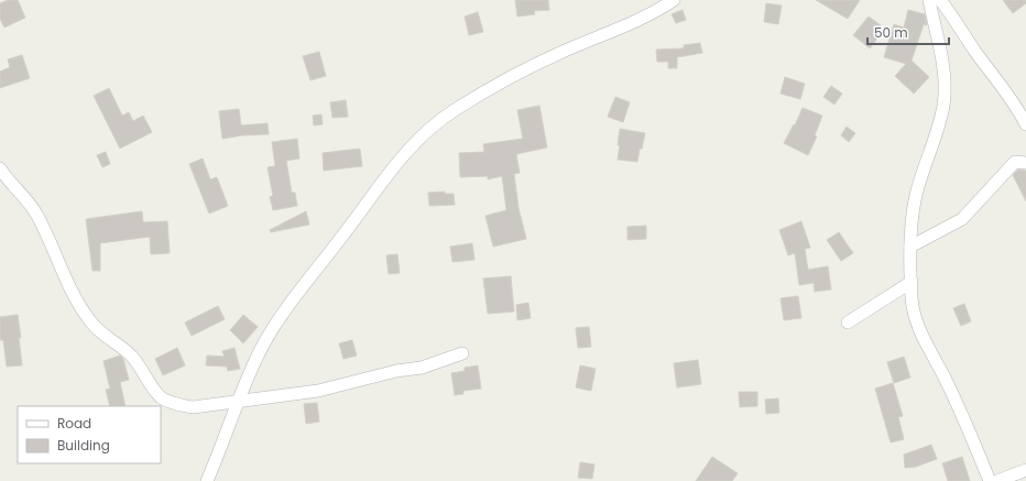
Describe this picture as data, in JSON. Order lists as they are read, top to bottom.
{
  "legend": ["Road", "Building"],
  "scale_bar": "50 m"
}
